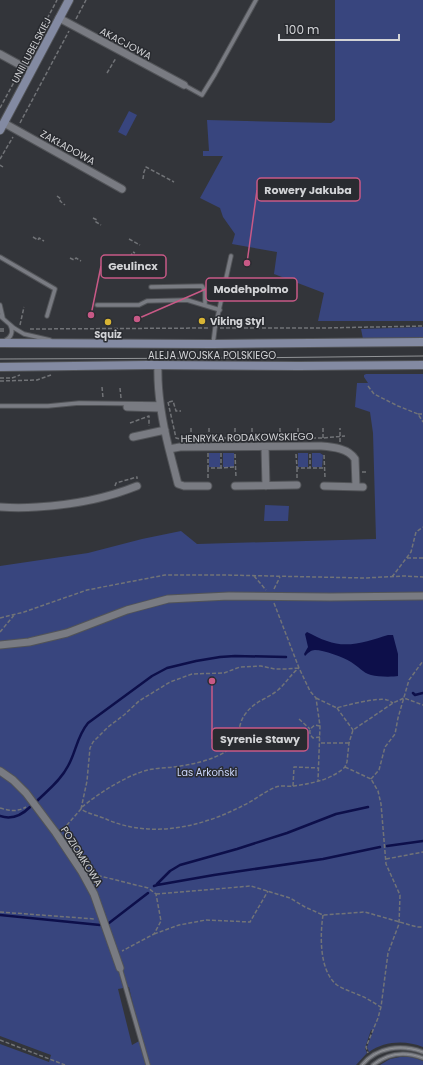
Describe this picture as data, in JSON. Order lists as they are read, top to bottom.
{
  "streets": {
    "main road": ["UNII LUBELSKIEJ", "ALEJA WOJSKA POLSKIEGO"],
    "street": [
      "AKACJOWA",
      "ZAKŁADOWA",
      "HENRYKA RODAKOWSKIEGO",
      "POZIOMKOWA"
    ]
  },
  "crossings": [
    ["AKACJOWA", "UNII LUBELSKIEJ"],
    ["UNII LUBELSKIEJ", "ZAKŁADOWA"],
    ["ALEJA WOJSKA POLSKIEGO", "HENRYKA RODAKOWSKIEGO"]
  ],
  "parks": ["Las Arkoński"],
  "places": [
    "Rowery Jakuba",
    "Geulincx",
    "Modehpolmo",
    "Viking Styl",
    "Squiz",
    "Syrenie Stawy"
  ],
  "scale_bar": "100 m"
}
